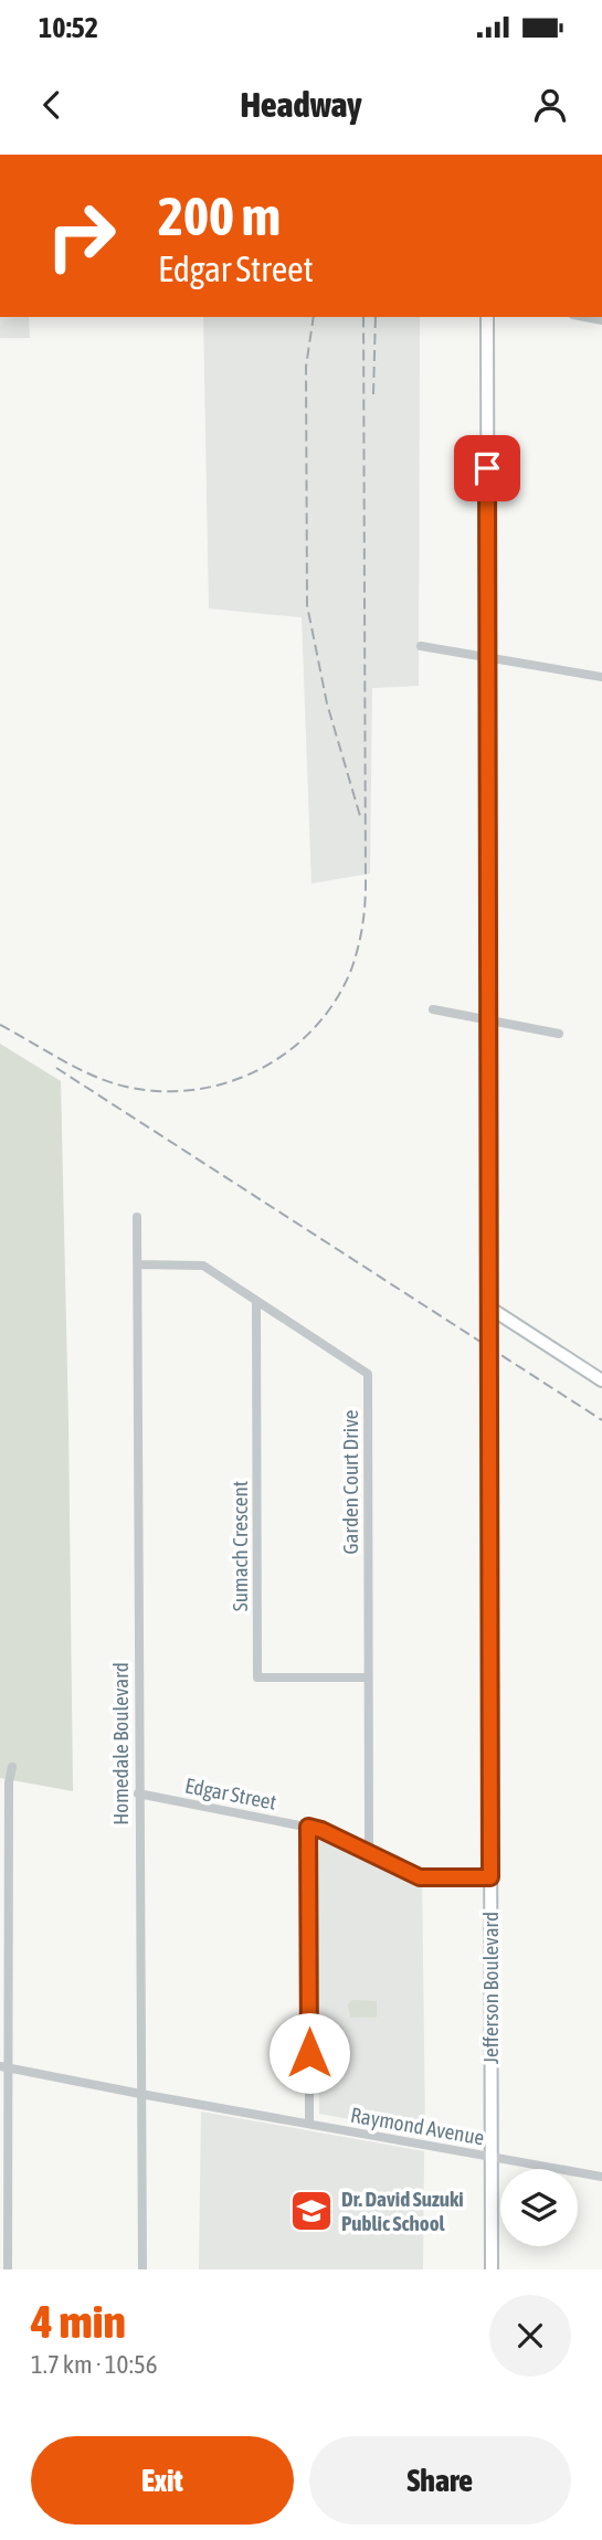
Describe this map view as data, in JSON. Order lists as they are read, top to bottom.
{
  "streets": {
    "street": [
      "Garden Court Drive",
      "Sumach Crescent",
      "Homedale Boulevard",
      "Edgar Street",
      "Jefferson Boulevard",
      "Raymond Avenue"
    ]
  },
  "crossings": [
    ["Garden Court Drive", "Sumach Crescent"],
    ["Garden Court Drive", "Homedale Boulevard"],
    ["Garden Court Drive", "Edgar Street"],
    ["Homedale Boulevard", "Edgar Street"],
    ["Homedale Boulevard", "Raymond Avenue"],
    ["Edgar Street", "Jefferson Boulevard"],
    ["Jefferson Boulevard", "Raymond Avenue"]
  ],
  "places": {
    "school or university": ["Dr. David Suzuki Public School"]
  },
  "page": {
    "status": "10:52",
    "header": "Headway",
    "turn": ["200 m", "Edgar Street"],
    "heading": ["4 min", "1.7 km · 10:56"],
    "buttons": ["Exit", "Share"]
  }
}
